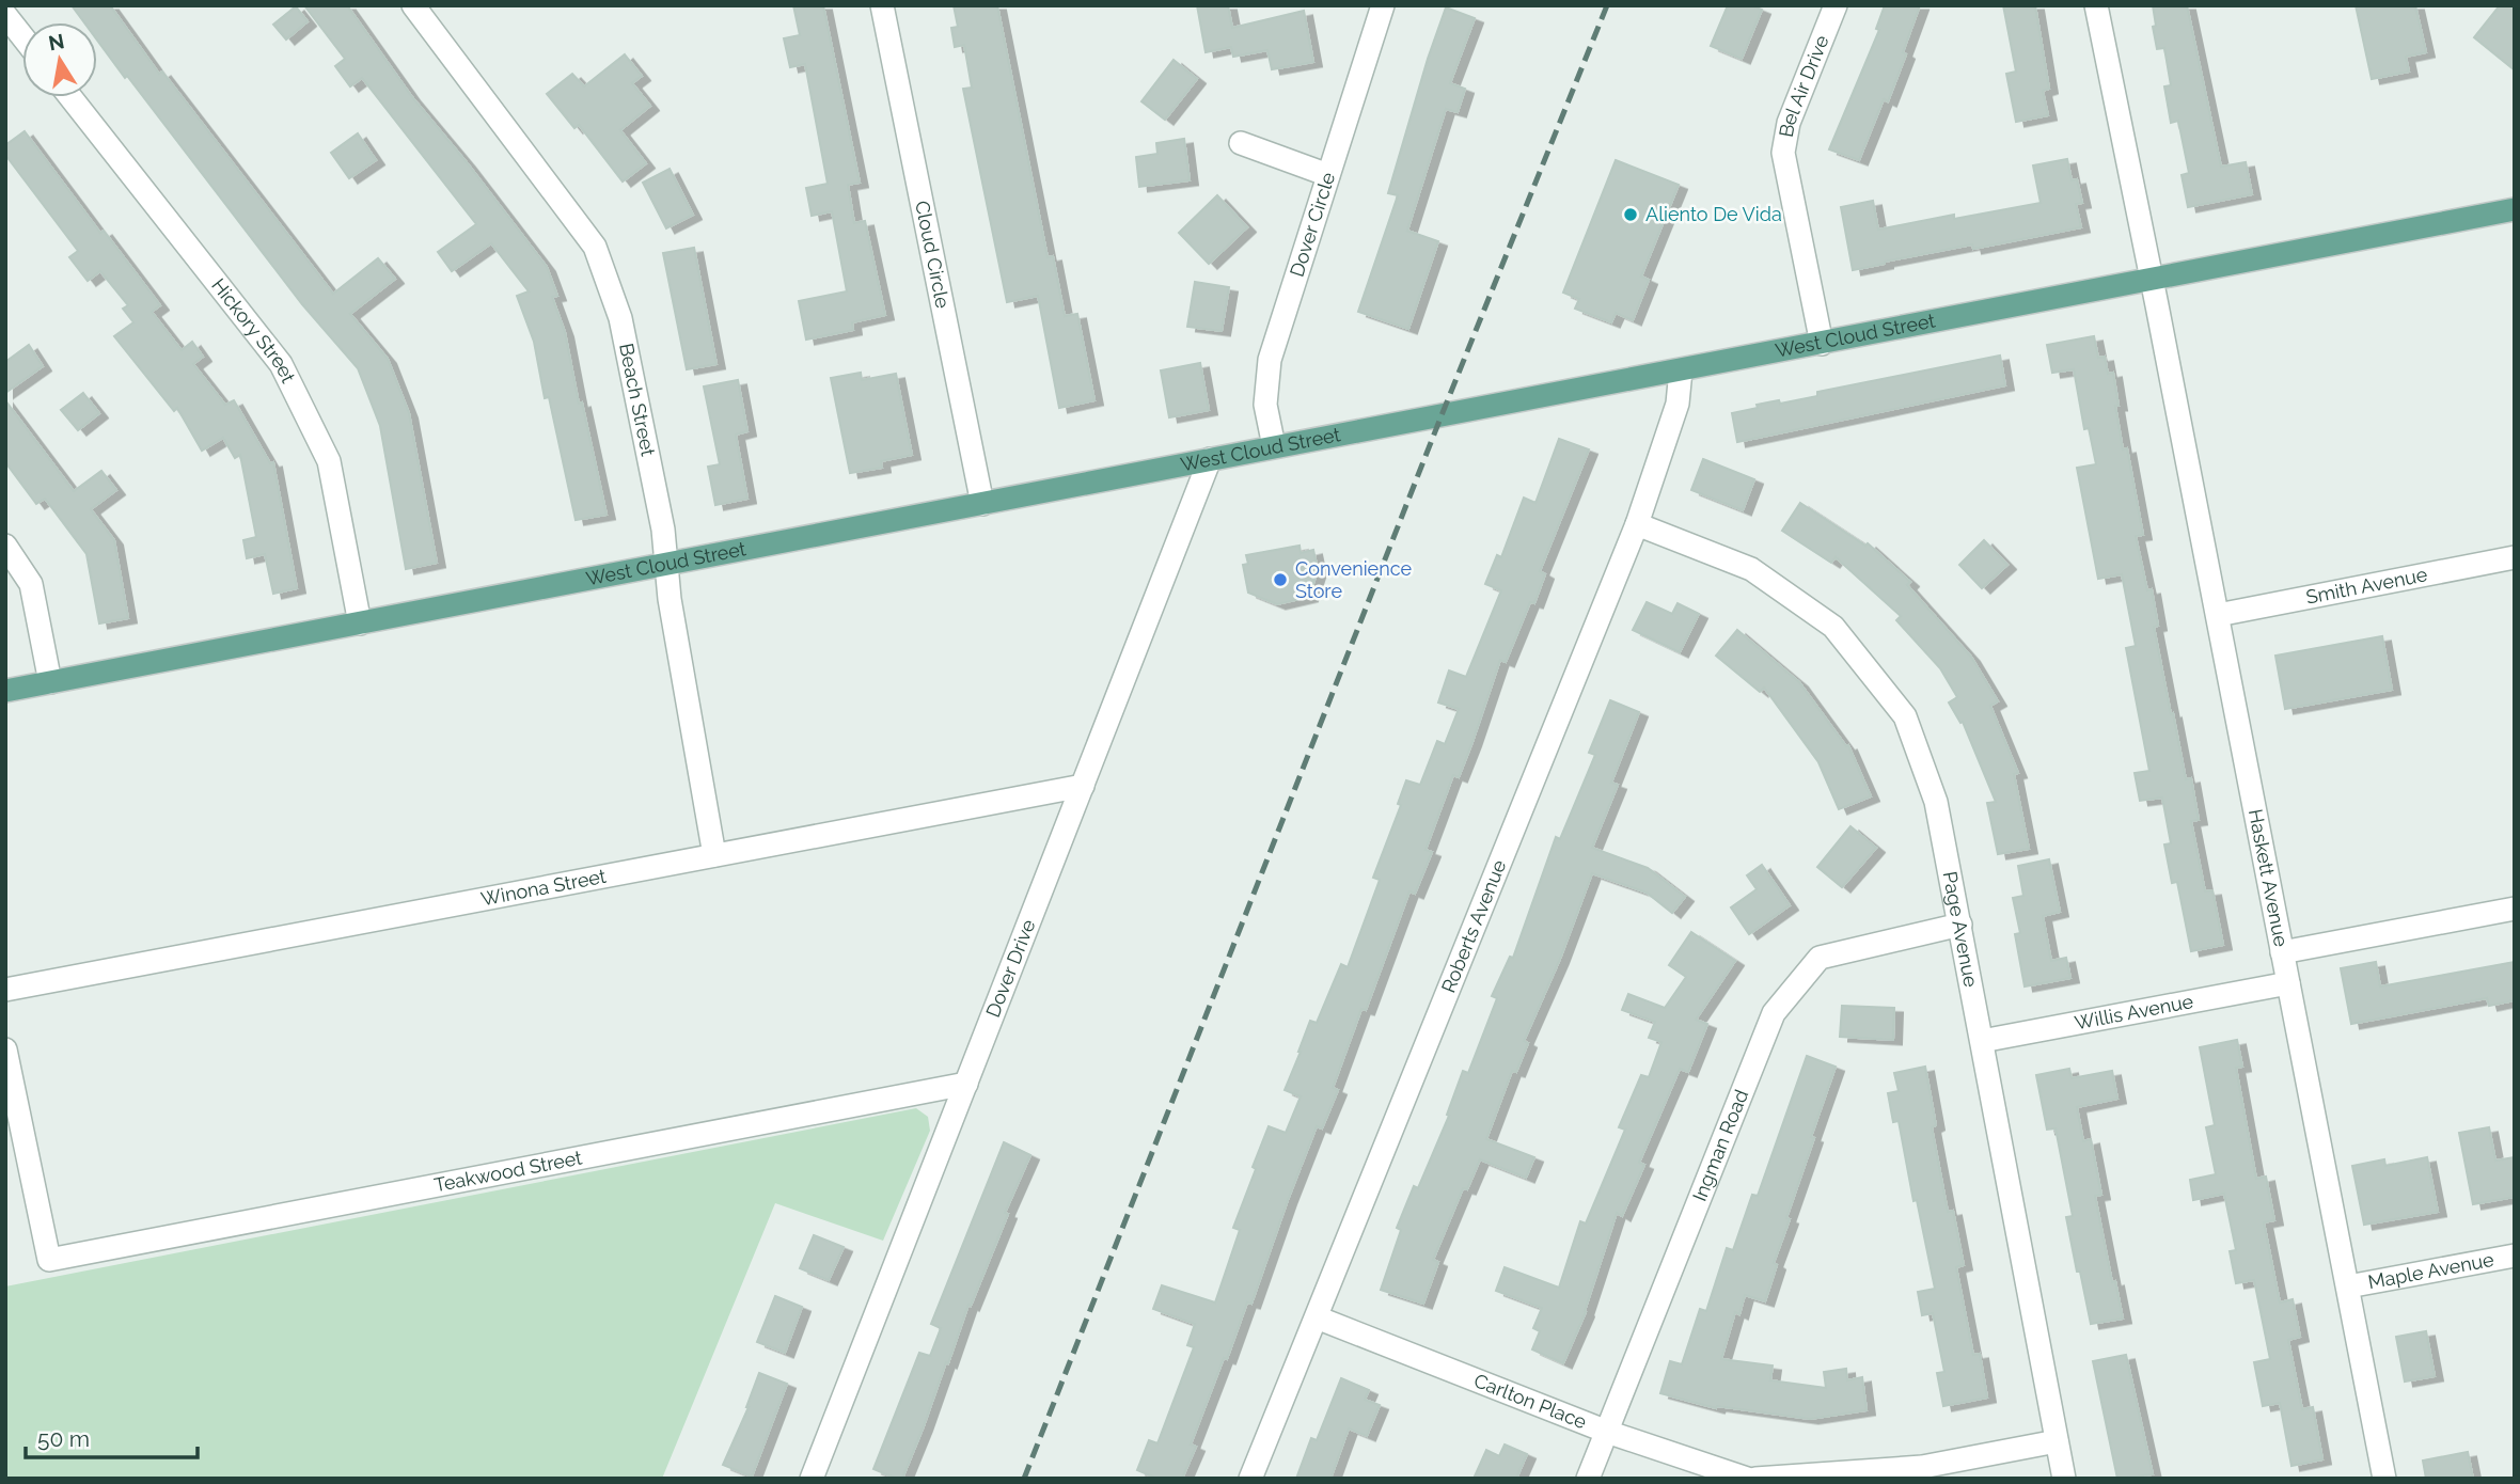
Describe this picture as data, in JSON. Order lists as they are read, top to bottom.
{
  "streets": {
    "main road": ["West Cloud Street"],
    "street": [
      "Bel Air Drive",
      "Dover Circle",
      "Cloud Circle",
      "Hickory Street",
      "Beach Street",
      "Smith Avenue",
      "Haskett Avenue",
      "Winona Street",
      "Roberts Avenue",
      "Page Avenue",
      "Dover Drive",
      "Willis Avenue",
      "Ingman Road",
      "Teakwood Street",
      "Maple Avenue",
      "Carlton Place"
    ]
  },
  "crossings": [
    ["Bel Air Drive", "West Cloud Street"],
    ["Dover Circle", "West Cloud Street"],
    ["Cloud Circle", "West Cloud Street"],
    ["Hickory Street", "West Cloud Street"],
    ["West Cloud Street", "Beach Street"],
    ["West Cloud Street", "Haskett Avenue"],
    ["West Cloud Street", "Roberts Avenue"],
    ["West Cloud Street", "Dover Drive"],
    ["Beach Street", "Winona Street"],
    ["Smith Avenue", "Haskett Avenue"],
    ["Haskett Avenue", "Willis Avenue"],
    ["Haskett Avenue", "Maple Avenue"],
    ["Winona Street", "Dover Drive"],
    ["Roberts Avenue", "Page Avenue"],
    ["Roberts Avenue", "Carlton Place"],
    ["Page Avenue", "Willis Avenue"],
    ["Page Avenue", "Ingman Road"],
    ["Dover Drive", "Teakwood Street"],
    ["Ingman Road", "Carlton Place"]
  ],
  "places": ["Aliento De Vida", "Convenience Store"],
  "scale_bar": "50 m",
  "north": "top"
}
